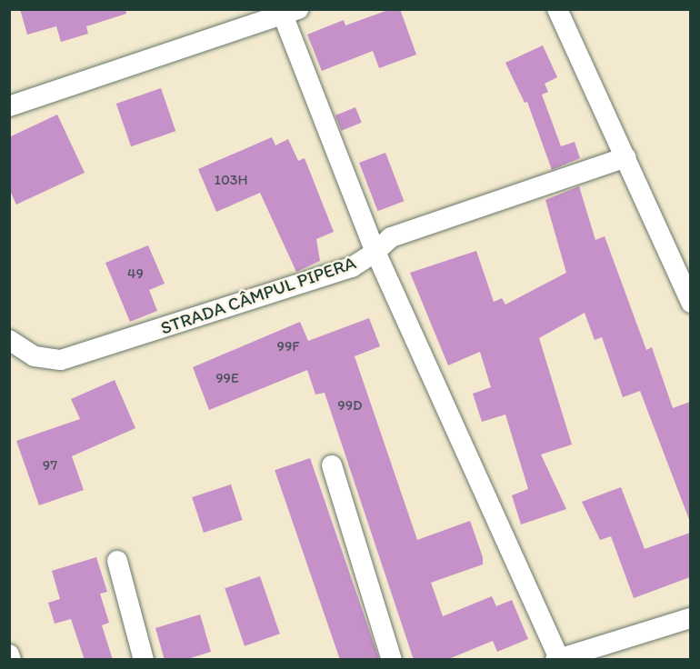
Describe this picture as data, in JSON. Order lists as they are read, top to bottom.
{
  "streets": {
    "street": ["STRADA CÂMPUL PIPERA"]
  },
  "house_numbers": [
    "103H",
    "49",
    "99F",
    "99E",
    "99D",
    "97"
  ]
}
